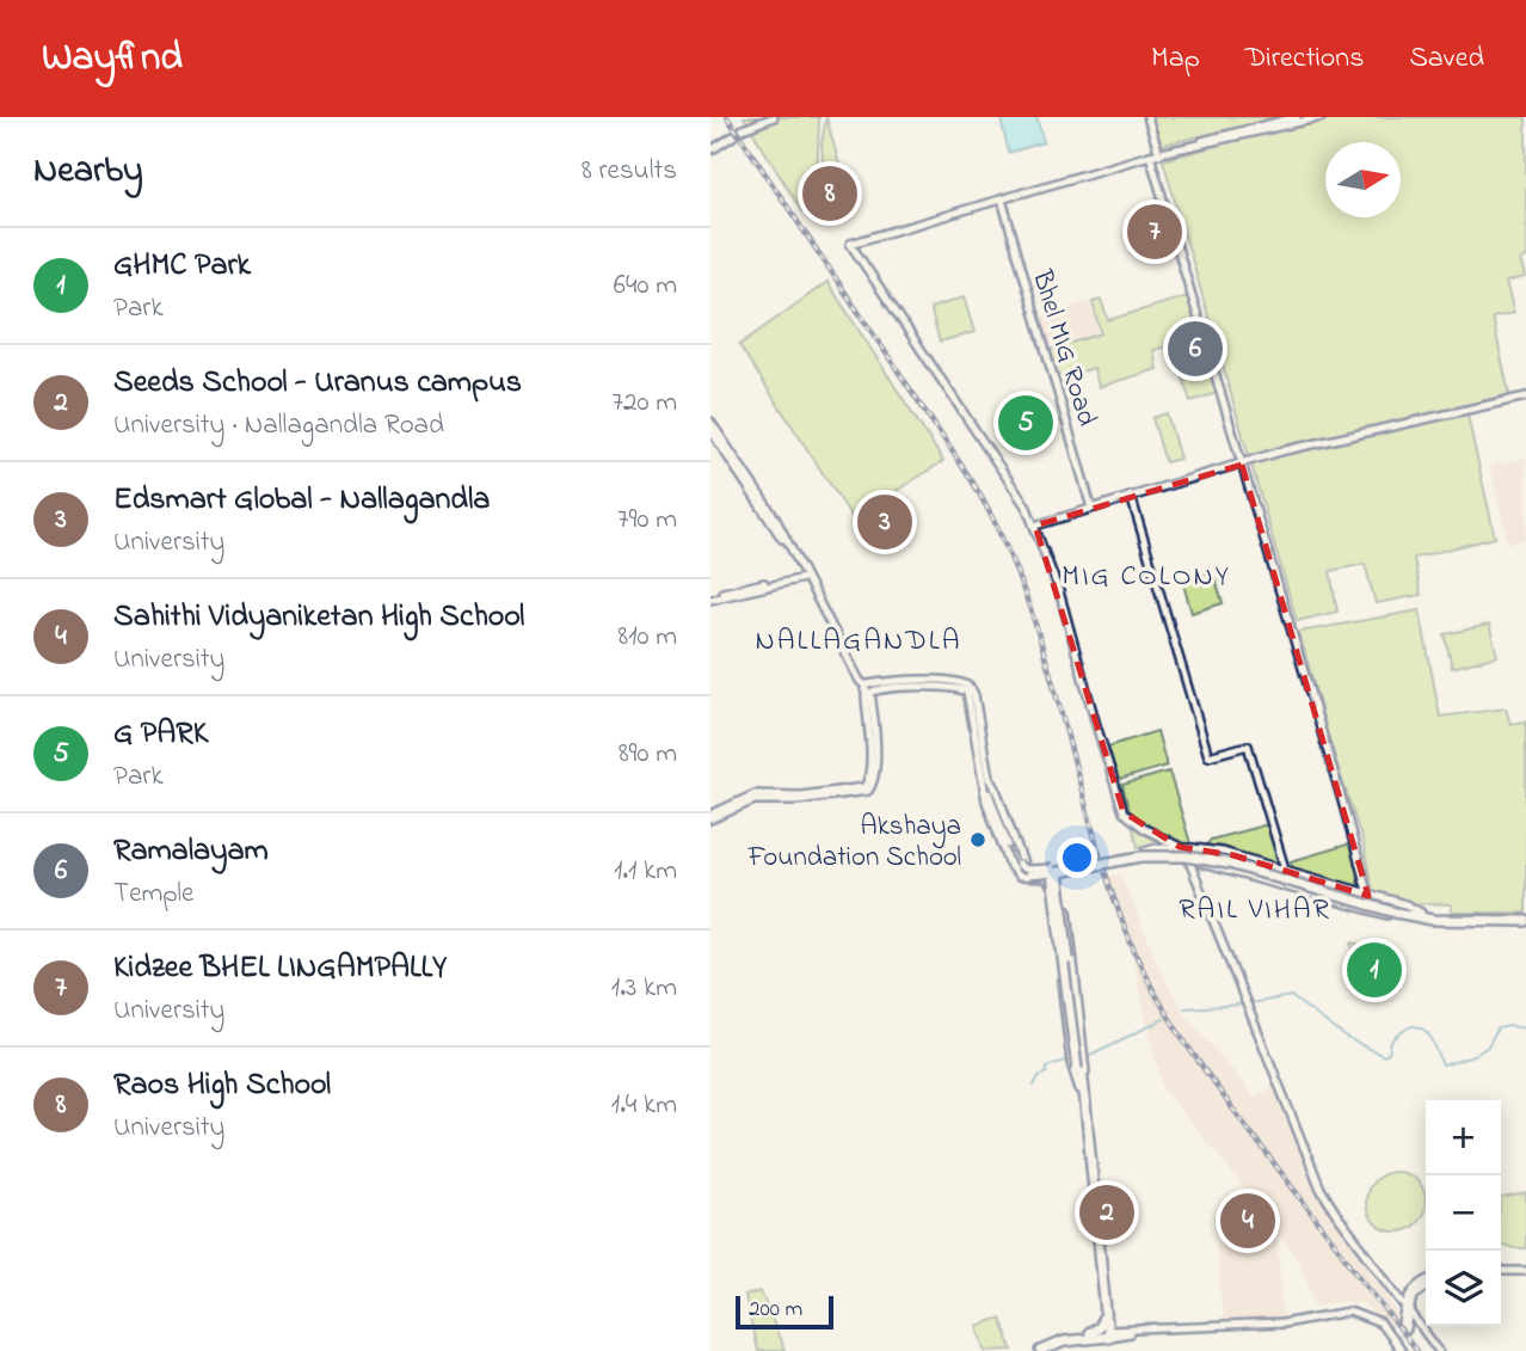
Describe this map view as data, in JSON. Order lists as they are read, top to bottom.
{
  "streets": {
    "street": ["Bhel MIG Road"]
  },
  "districts": ["MIG COLONY", "NALLAGANDLA", "RAIL VIHAR"],
  "places": ["Akshaya Foundation School"],
  "scale_bar": "200 m",
  "north": "right",
  "page": {
    "header": "Wayfind",
    "nav": ["Map", "Directions", "Saved"],
    "heading": ["Nearby", "8 results"],
    "pins": [
      "8",
      "7",
      "6",
      "5",
      "3",
      "1",
      "2",
      "4"
    ],
    "list": [
      {
        "mark": "1",
        "name": "GHMC Park",
        "note": "Park",
        "value": "640 m"
      },
      {
        "mark": "2",
        "name": "Seeds School - Uranus campus",
        "note": "University · Nallagandla Road",
        "value": "720 m"
      },
      {
        "mark": "3",
        "name": "Edsmart Global - Nallagandla",
        "note": "University",
        "value": "790 m"
      },
      {
        "mark": "4",
        "name": "Sahithi Vidyaniketan High School",
        "note": "University",
        "value": "810 m"
      },
      {
        "mark": "5",
        "name": "G PARK",
        "note": "Park",
        "value": "890 m"
      },
      {
        "mark": "6",
        "name": "Ramalayam",
        "note": "Temple",
        "value": "1.1 km"
      },
      {
        "mark": "7",
        "name": "Kidzee BHEL LINGAMPALLY",
        "note": "University",
        "value": "1.3 km"
      },
      {
        "mark": "8",
        "name": "Raos High School",
        "note": "University",
        "value": "1.4 km"
      }
    ],
    "map_buttons": ["+", "−"],
    "scale": "200 m"
  }
}
